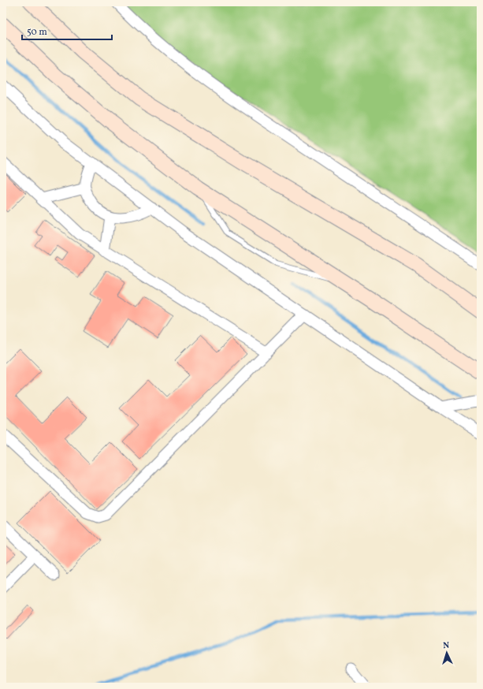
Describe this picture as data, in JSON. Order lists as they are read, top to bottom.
{
  "scale_bar": "50 m",
  "north": "top"
}
